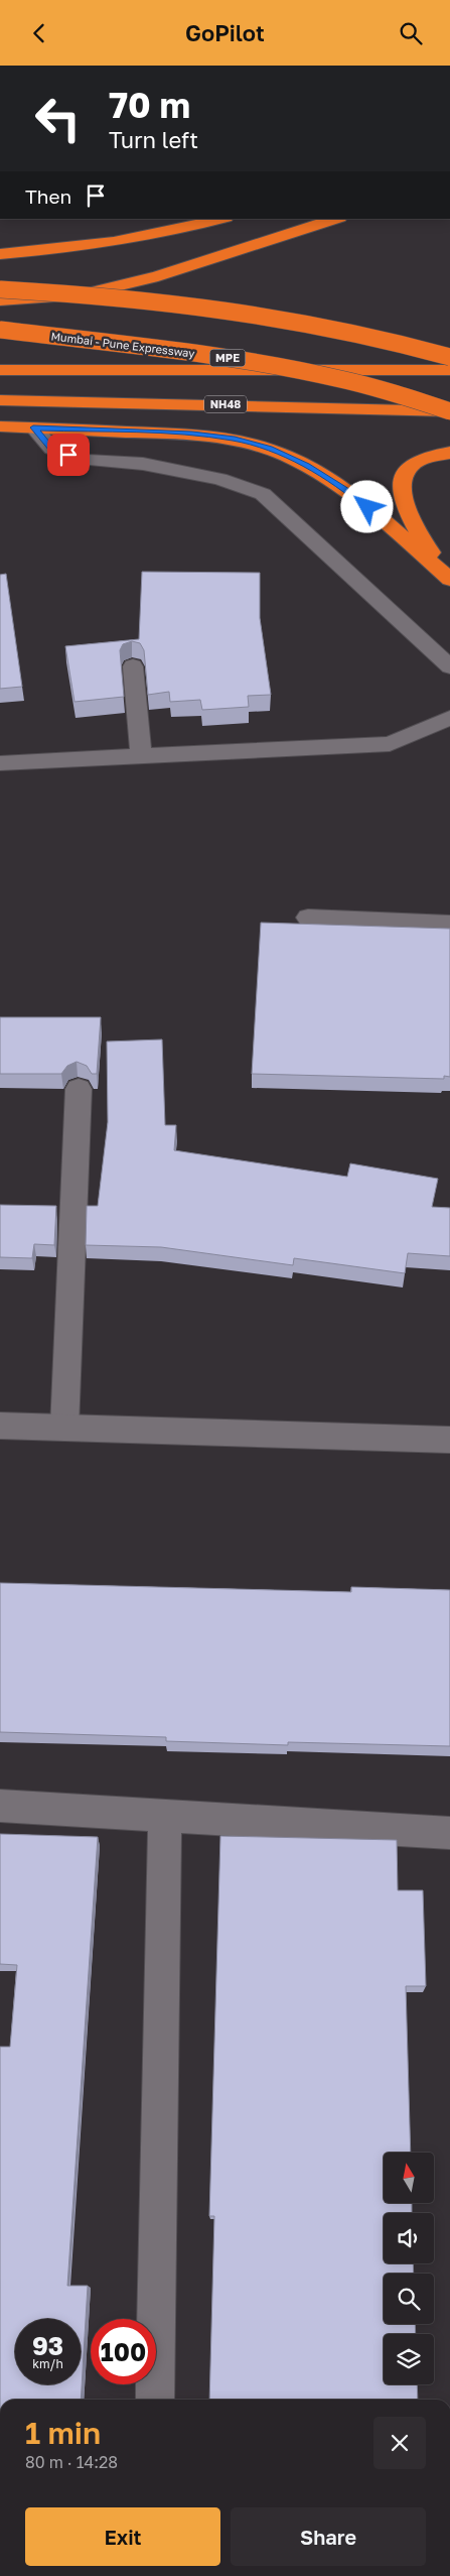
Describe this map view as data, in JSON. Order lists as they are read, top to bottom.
{
  "streets": {
    "highway": ["Mumbai - Pune Expressway", "MPE", "NH48"]
  },
  "crossings": [
    ["Mumbai - Pune Expressway", "NH48"]
  ],
  "north": "top",
  "page": {
    "header": "GoPilot",
    "turn": ["70 m", "Turn left"],
    "then": "Then",
    "speed": "93 km/h",
    "limit": "100",
    "heading": ["1 min", "80 m · 14:28"],
    "buttons": ["Exit", "Share"]
  }
}
